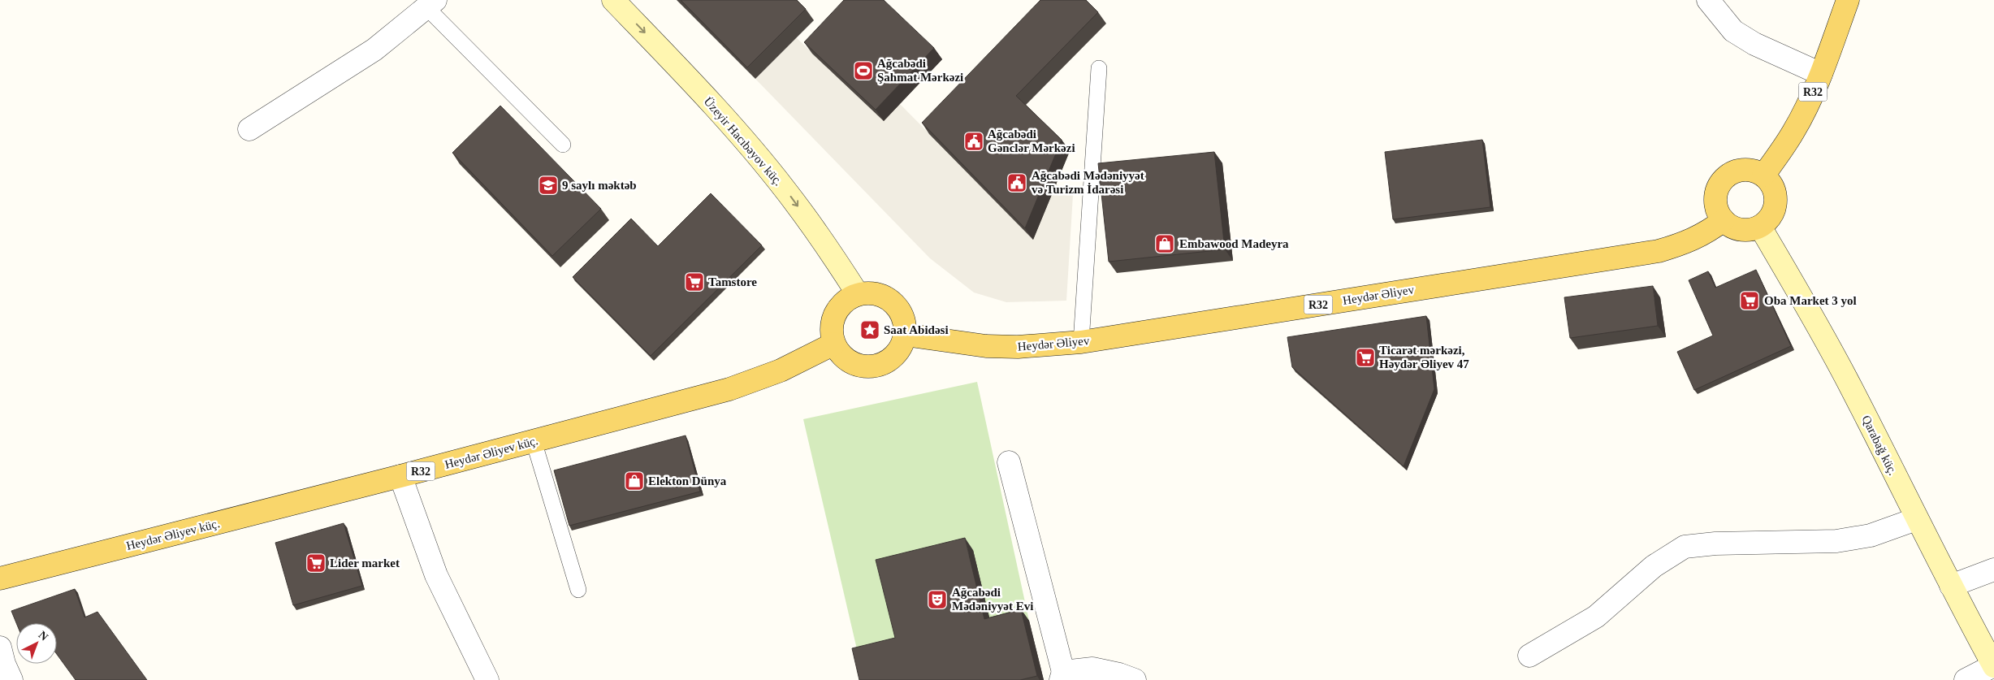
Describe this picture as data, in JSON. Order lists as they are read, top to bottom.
{
  "streets": {
    "main road": ["R32", "Heydər Əliyev", "Heydər Əliyev küç."],
    "street": ["Üzeyir Hacıbəyov küç.", "Qarabağ küç."]
  },
  "crossings": [
    ["R32", "Heydər Əliyev"],
    ["R32", "Qarabağ küç."],
    ["Üzeyir Hacıbəyov küç.", "Heydər Əliyev"],
    ["Üzeyir Hacıbəyov küç.", "Heydər Əliyev küç."],
    ["Heydər Əliyev", "Qarabağ küç."],
    ["Heydər Əliyev", "Heydər Əliyev küç."]
  ],
  "one_way": ["Üzeyir Hacıbəyov küç."],
  "places": {
    "sports": ["Ağcabədi Şahmat Mərkəzi"],
    "public building": ["Ağcabədi Gənclər Mərkəzi", "Ağcabədi Mədəniyyət və Turizm İdarəsi"],
    "school or university": ["9 saylı məktəb"],
    "shop": ["Embawood Madeyra", "Elekton Dünya"],
    "supermarket": [
      "Tamstore",
      "Oba Market 3 yol",
      "Ticarət mərkəzi, Həydər Əliyev 47",
      "Lider market"
    ],
    "place": ["Saat Abidəsi"],
    "theatre": ["Ağcabədi Mədəniyyət Evi"]
  },
  "north": "top right"
}
